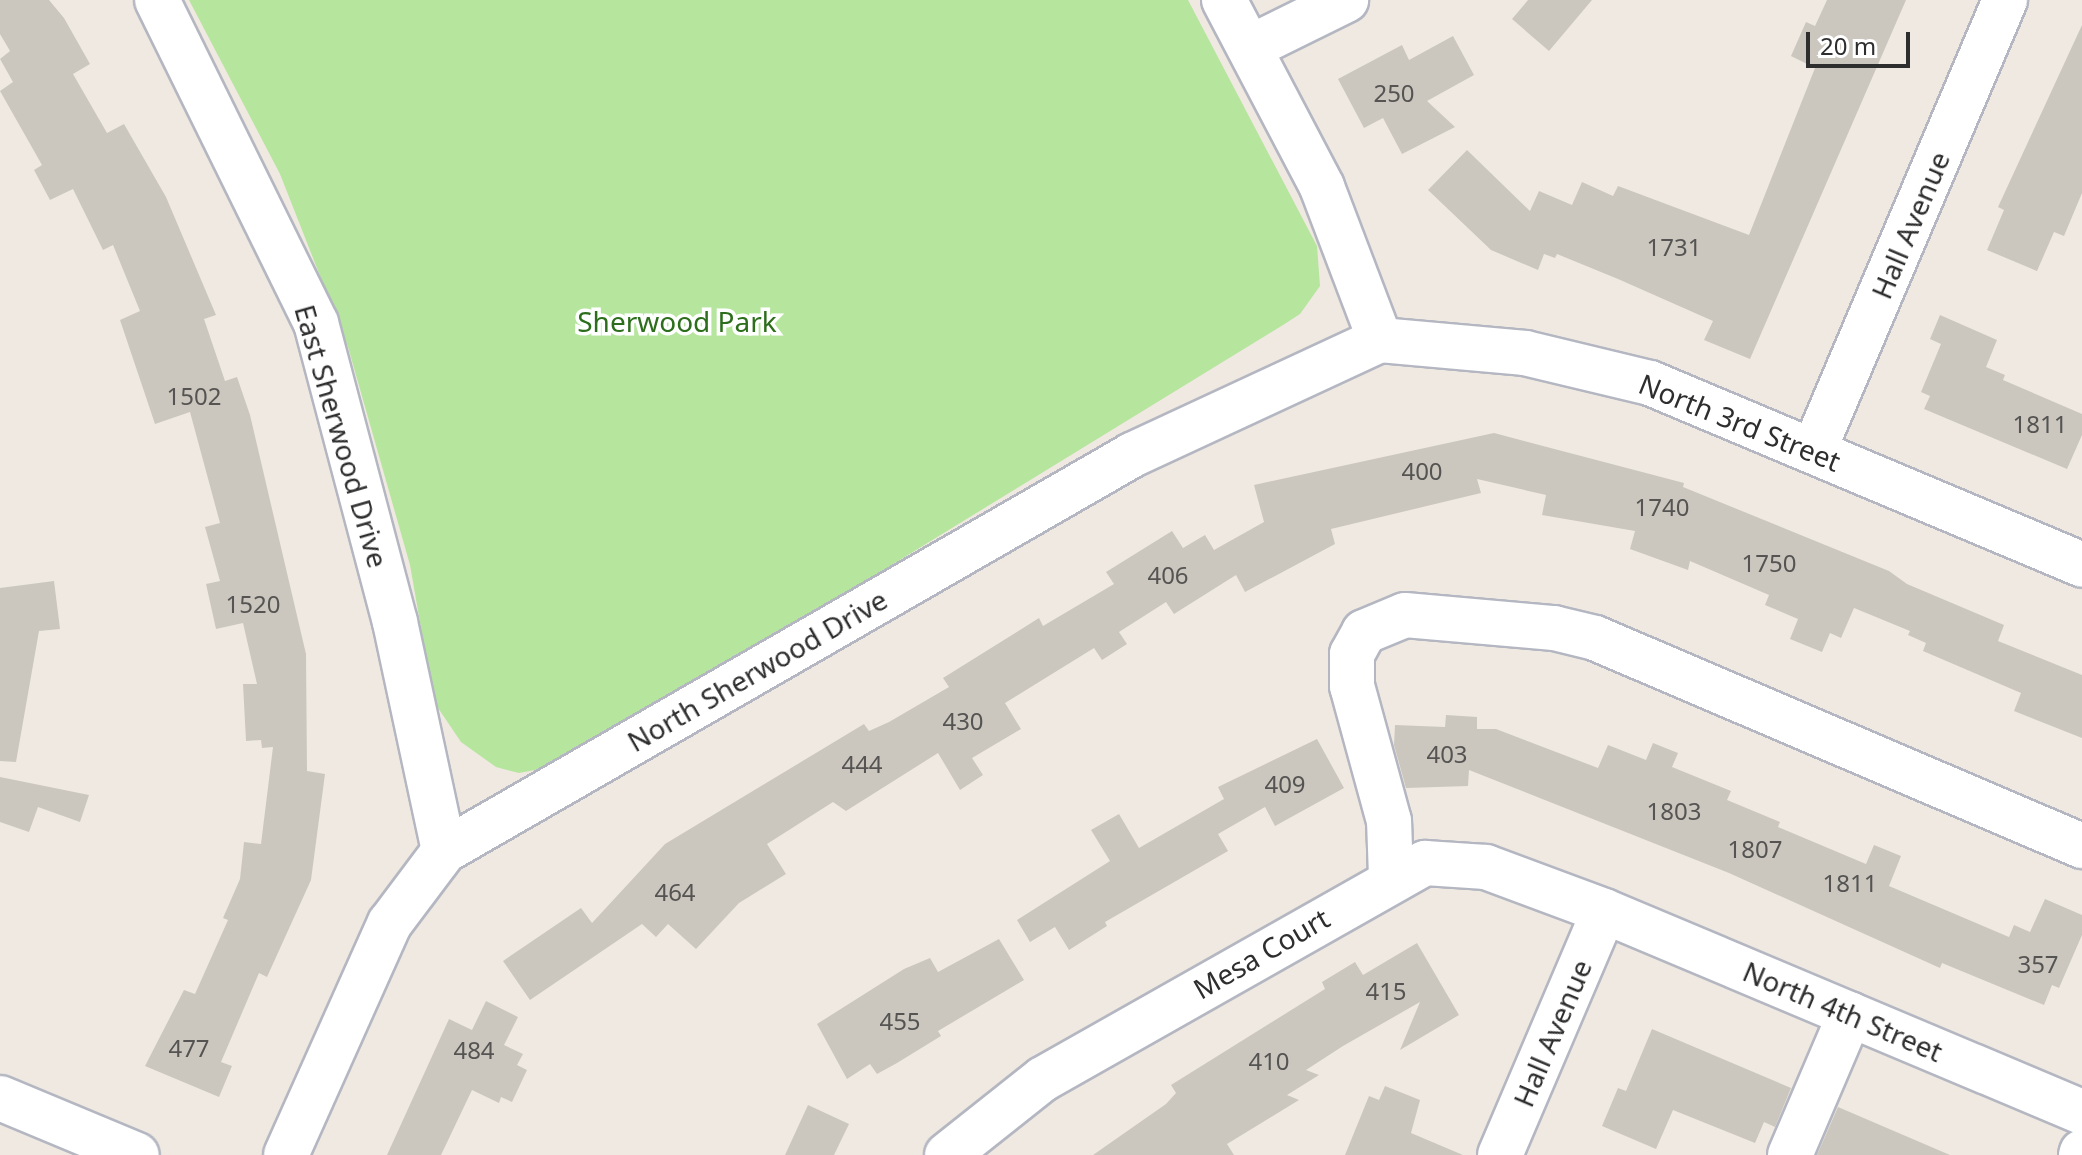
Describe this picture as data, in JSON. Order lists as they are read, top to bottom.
{
  "streets": {
    "street": [
      "Hall Avenue",
      "North 3rd Street",
      "East Sherwood Drive",
      "North Sherwood Drive",
      "Mesa Court",
      "North 4th Street"
    ]
  },
  "crossings": [
    ["Hall Avenue", "North 3rd Street"],
    ["Hall Avenue", "Mesa Court"],
    ["Hall Avenue", "North 4th Street"],
    ["North 3rd Street", "North Sherwood Drive"],
    ["East Sherwood Drive", "North Sherwood Drive"],
    ["Mesa Court", "North 4th Street"]
  ],
  "parks": ["Sherwood Park"],
  "house_numbers": [
    "250",
    "1731",
    "1502",
    "1811",
    "400",
    "1740",
    "1750",
    "406",
    "1520",
    "430",
    "403",
    "444",
    "409",
    "1803",
    "1807",
    "1811",
    "464",
    "357",
    "415",
    "455",
    "477",
    "484",
    "410"
  ],
  "scale_bar": "20 m"
}
